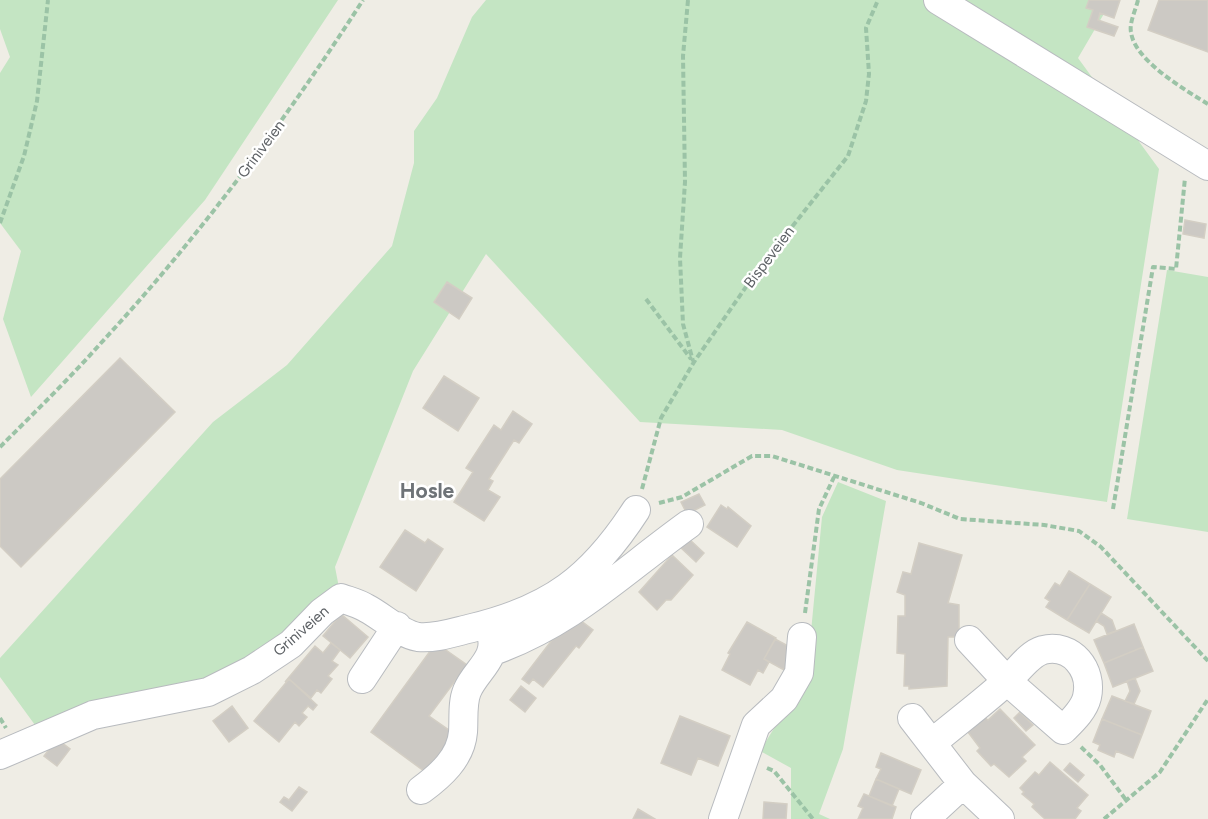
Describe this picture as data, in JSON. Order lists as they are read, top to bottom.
{
  "streets": {
    "street": ["Griniveien"],
    "path": ["Bispeveien"]
  },
  "crossings": [
    ["Griniveien", "Bispeveien"]
  ],
  "districts": ["Hosle"]
}
